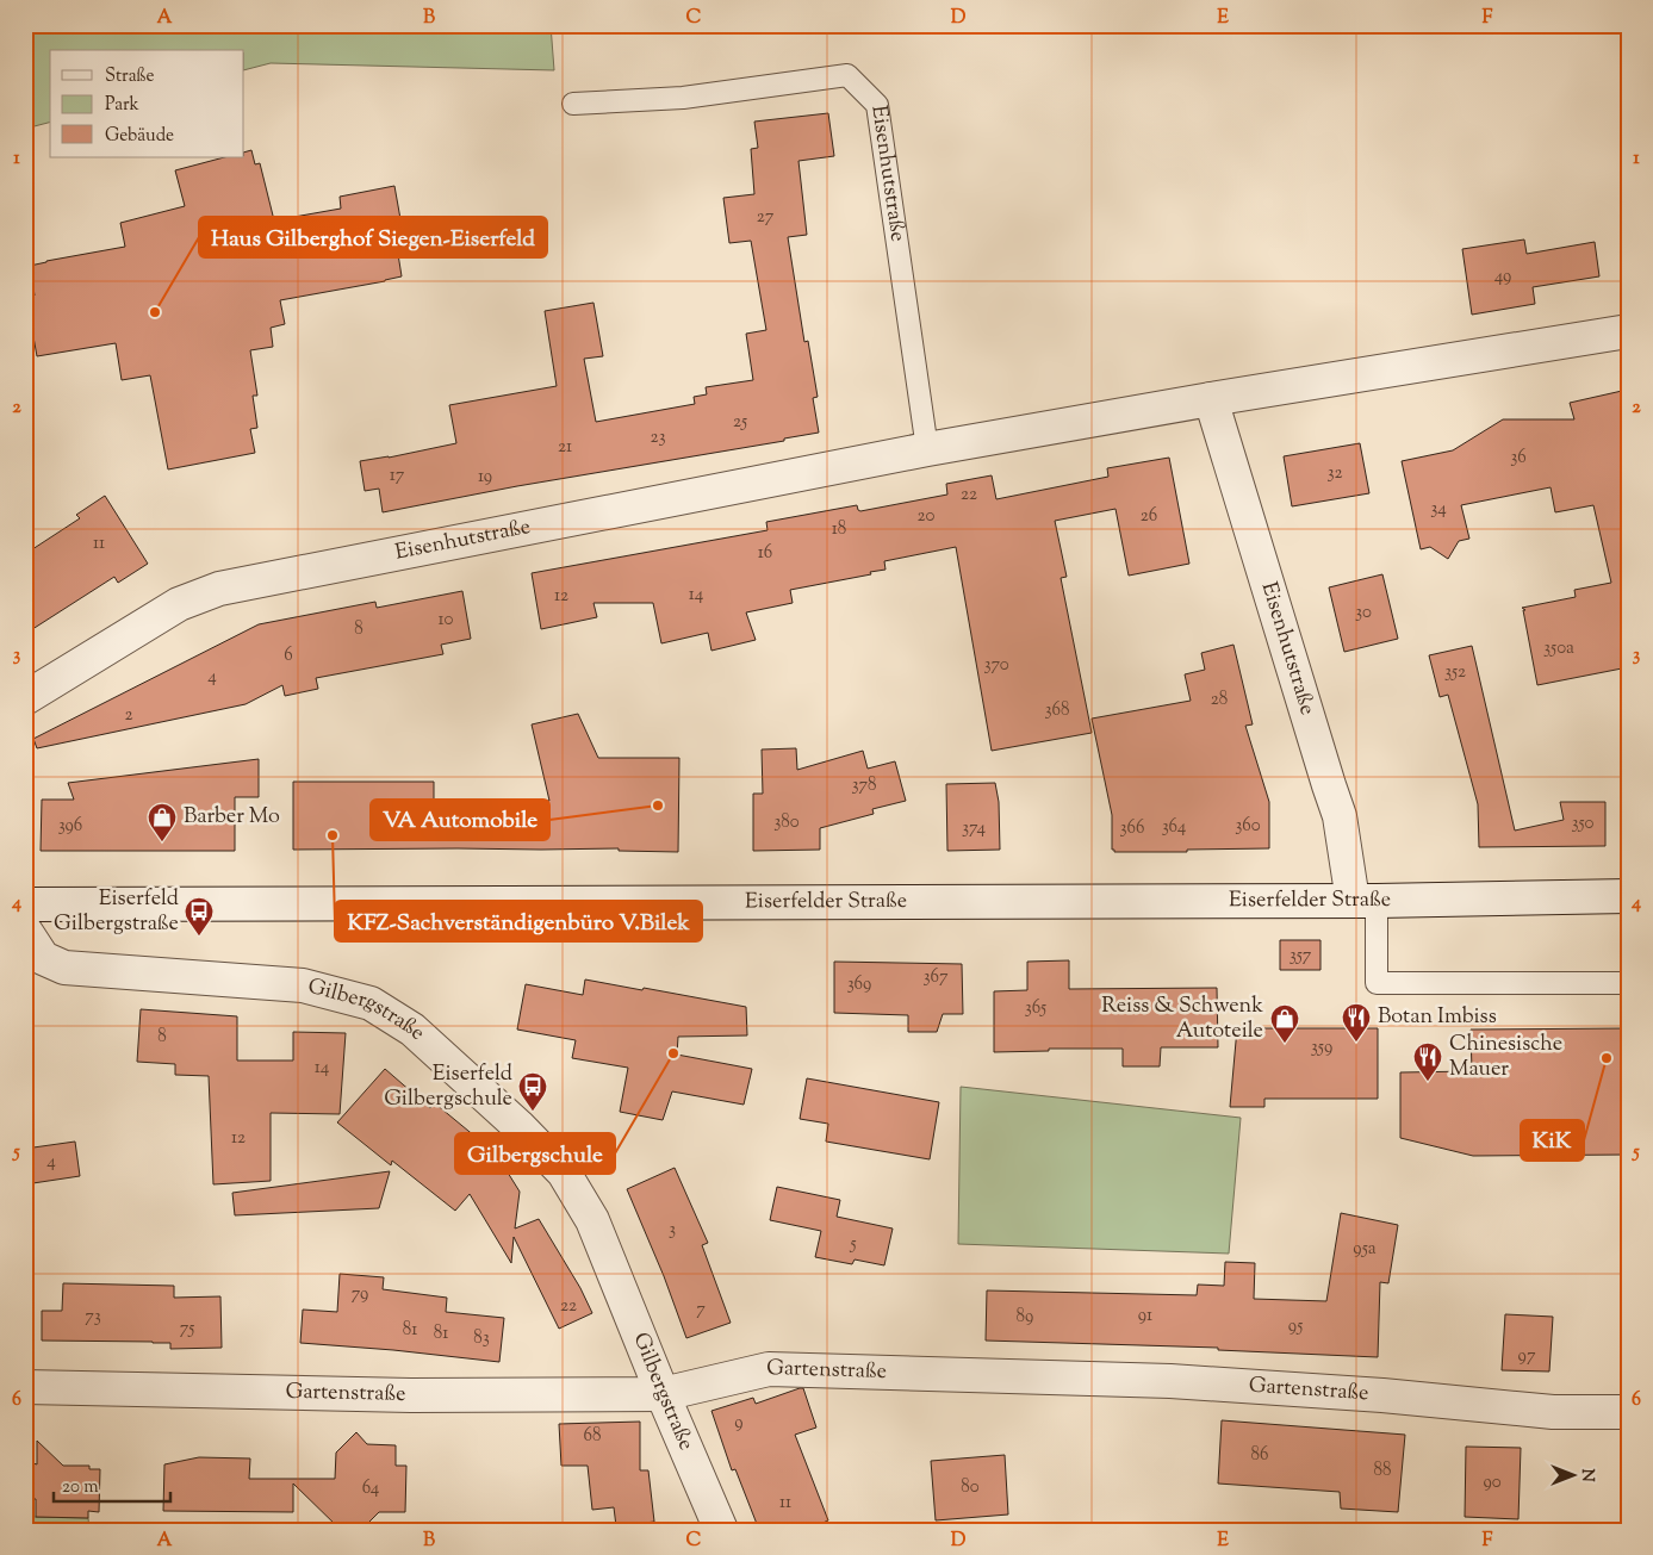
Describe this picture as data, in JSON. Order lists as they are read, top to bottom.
{
  "streets": {
    "street": [
      "Eisenhutstraße",
      "Eiserfelder Straße",
      "Gilbergstraße",
      "Gartenstraße"
    ]
  },
  "crossings": [
    ["Eisenhutstraße", "Eiserfelder Straße"],
    ["Gilbergstraße", "Gartenstraße"]
  ],
  "places": {
    "other": [
      "Haus Gilberghof Siegen-Eiserfeld",
      "VA Automobile",
      "KFZ-Sachverständigenbüro V.Bilek",
      "Gilbergschule",
      "KiK"
    ],
    "shop": ["Barber Mo", "Reiss & Schwenk Autoteile"],
    "bus stop": ["Eiserfeld Gilbergstraße", "Eiserfeld Gilbergschule"],
    "restaurant": ["Botan Imbiss", "Chinesische Mauer"]
  },
  "house_numbers": [
    "27",
    "49",
    "25",
    "23",
    "21",
    "36",
    "32",
    "17",
    "19",
    "22",
    "34",
    "20",
    "26",
    "18",
    "11",
    "16",
    "14",
    "12",
    "30",
    "10",
    "8",
    "350a",
    "6",
    "370",
    "352",
    "4",
    "28",
    "368",
    "2",
    "378",
    "380",
    "350",
    "396",
    "360",
    "364",
    "374",
    "366",
    "357",
    "367",
    "369",
    "365",
    "8",
    "359",
    "14",
    "12",
    "4",
    "3",
    "5",
    "95a",
    "79",
    "22",
    "7",
    "91",
    "73",
    "89",
    "95",
    "75",
    "81",
    "81",
    "83",
    "97",
    "9",
    "68",
    "86",
    "88",
    "90",
    "80",
    "64",
    "11"
  ],
  "legend": ["Straße", "Park", "Gebäude"],
  "scale_bar": "20 m",
  "north": "right",
  "grid": {
    "columns": [
      "A",
      "B",
      "C",
      "D",
      "E",
      "F"
    ],
    "rows": [
      "1",
      "2",
      "3",
      "4",
      "5",
      "6"
    ]
  }
}
